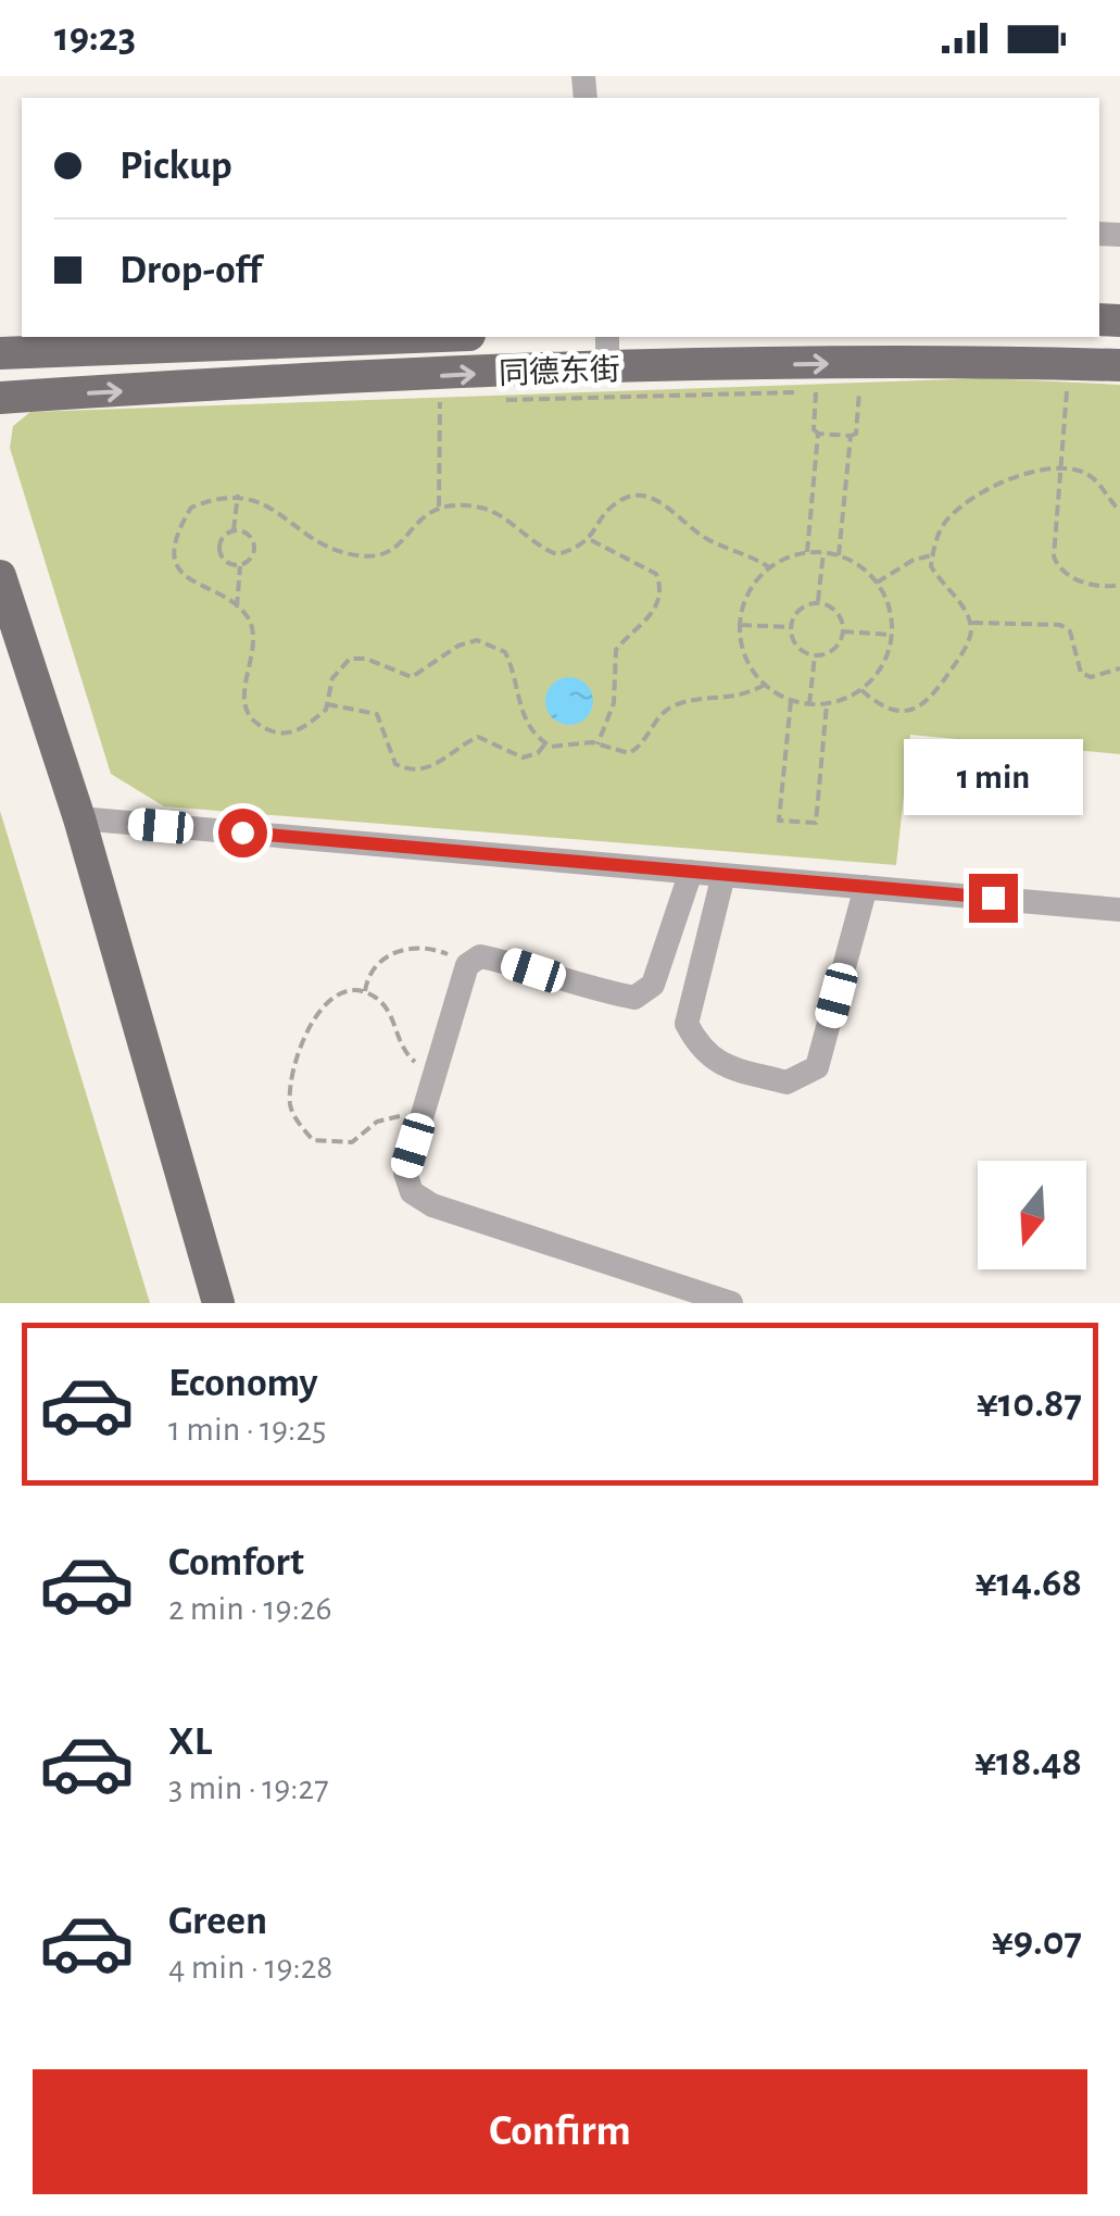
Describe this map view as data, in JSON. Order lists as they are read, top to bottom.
{
  "streets": {
    "main road": ["同德东街"]
  },
  "north": "bottom",
  "page": {
    "status": "19:23",
    "banner": ["Pickup", "Drop-off"],
    "bubble": "1 min",
    "list": [
      {
        "name": "Economy",
        "note": "1 min · 19:25",
        "value": "¥10.87"
      },
      {
        "name": "Comfort",
        "note": "2 min · 19:26",
        "value": "¥14.68"
      },
      {
        "name": "XL",
        "note": "3 min · 19:27",
        "value": "¥18.48"
      },
      {
        "name": "Green",
        "note": "4 min · 19:28",
        "value": "¥9.07"
      }
    ],
    "buttons": "Confirm"
  }
}
